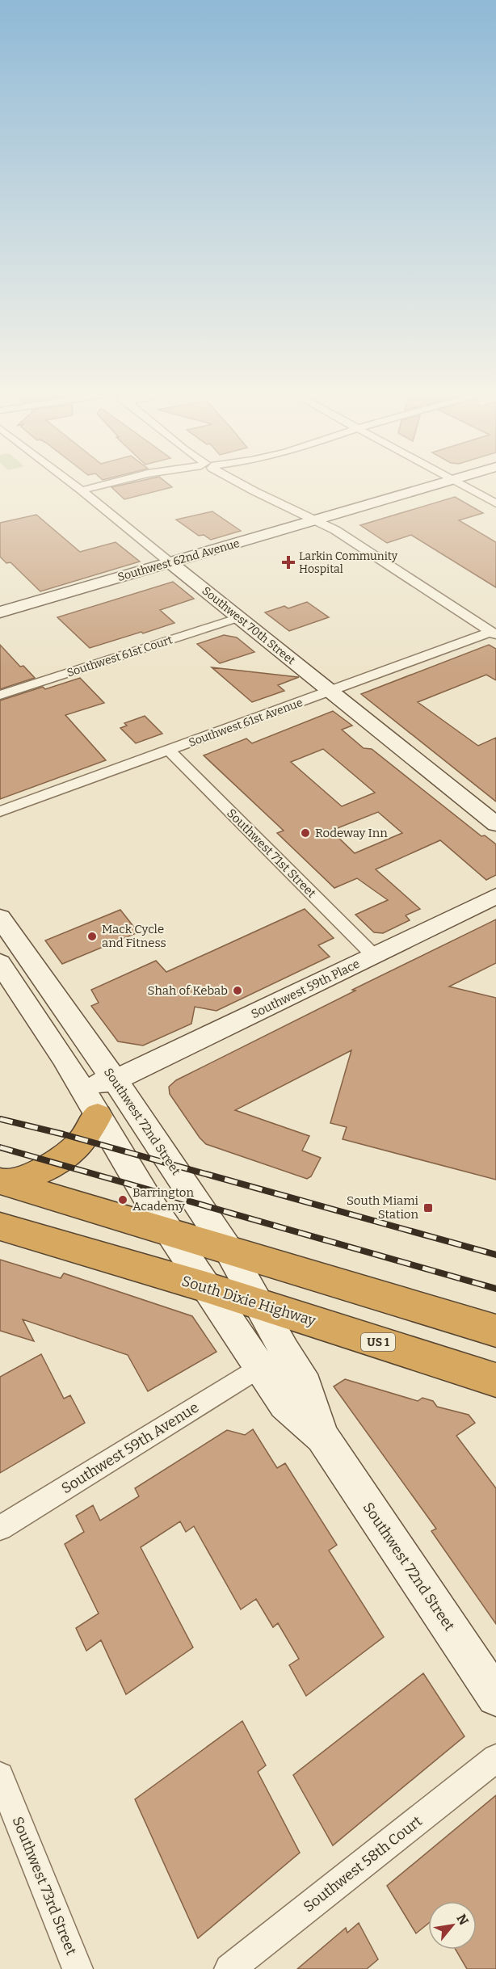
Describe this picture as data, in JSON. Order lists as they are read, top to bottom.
{
  "streets": {
    "highway": ["South Dixie Highway", "US 1"],
    "street": [
      "Southwest 62nd Avenue",
      "Southwest 70th Street",
      "Southwest 61st Court",
      "Southwest 61st Avenue",
      "Southwest 71st Street",
      "Southwest 59th Place",
      "Southwest 72nd Street",
      "Southwest 59th Avenue",
      "Southwest 58th Court",
      "Southwest 73rd Street"
    ]
  },
  "crossings": [
    ["Southwest 62nd Avenue", "Southwest 70th Street"],
    ["Southwest 70th Street", "Southwest 61st Court"],
    ["Southwest 70th Street", "Southwest 61st Avenue"],
    ["Southwest 61st Avenue", "Southwest 71st Street"],
    ["Southwest 71st Street", "Southwest 59th Place"],
    ["Southwest 59th Place", "Southwest 72nd Street"],
    ["Southwest 72nd Street", "South Dixie Highway"],
    ["Southwest 72nd Street", "Southwest 59th Avenue"]
  ],
  "places": {
    "health": ["Larkin Community Hospital"],
    "other": [
      "Rodeway Inn",
      "Mack Cycle and Fitness",
      "Shah of Kebab",
      "Barrington Academy"
    ],
    "transit": ["South Miami Station"]
  },
  "north": "top right"
}
